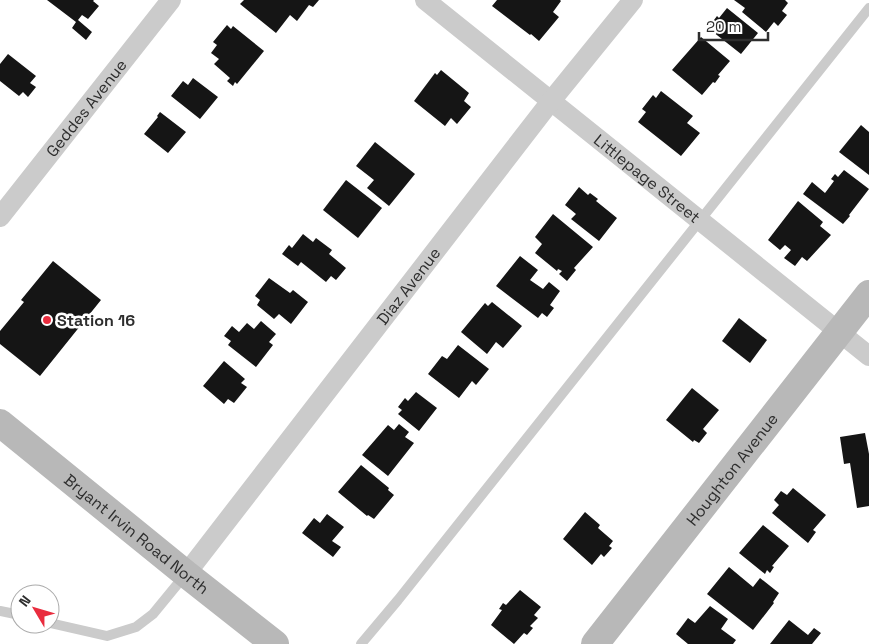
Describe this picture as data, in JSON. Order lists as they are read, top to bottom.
{
  "streets": {
    "street": [
      "Geddes Avenue",
      "Littlepage Street",
      "Diaz Avenue",
      "Houghton Avenue",
      "Bryant Irvin Road North"
    ]
  },
  "crossings": [
    ["Littlepage Street", "Diaz Avenue"],
    ["Littlepage Street", "Houghton Avenue"],
    ["Diaz Avenue", "Bryant Irvin Road North"]
  ],
  "places": ["Station 16"],
  "scale_bar": "20 m",
  "north": "top left"
}
